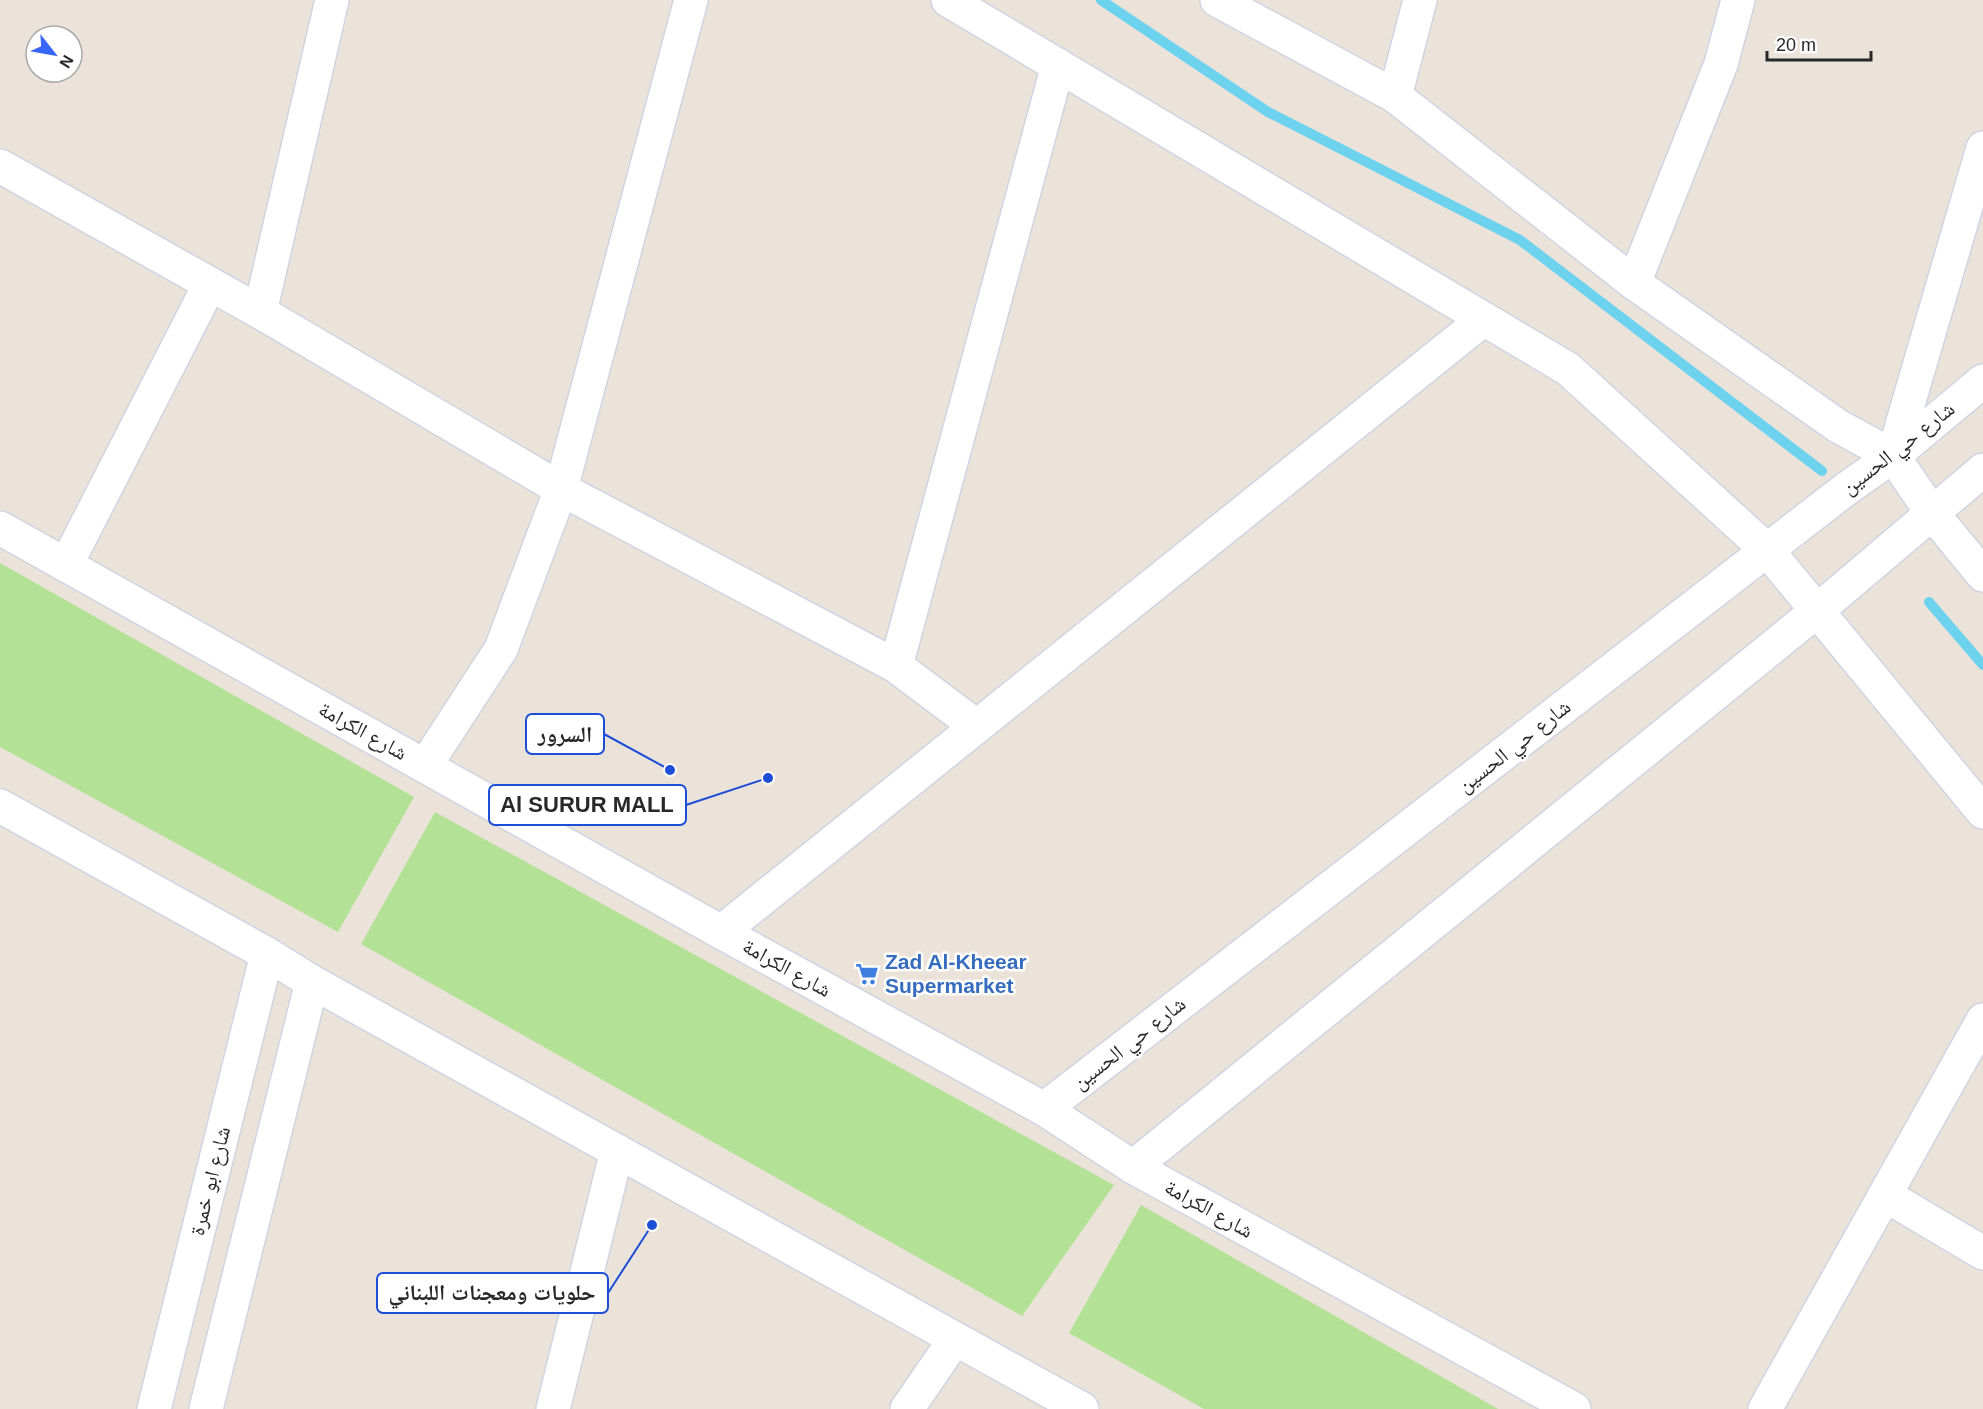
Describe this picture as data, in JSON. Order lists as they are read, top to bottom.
{
  "streets": {
    "street": ["شارع حي الحسين", "شارع الكرامة", "شارع ابو خمرة"]
  },
  "crossings": [
    ["شارع حي الحسين", "شارع الكرامة"]
  ],
  "places": {
    "other": ["السرور", "Al SURUR MALL", "حلويات ومعجنات اللبناني"],
    "supermarket": ["Zad Al-Kheear Supermarket"]
  },
  "scale_bar": "20 m",
  "north": "bottom right"
}
